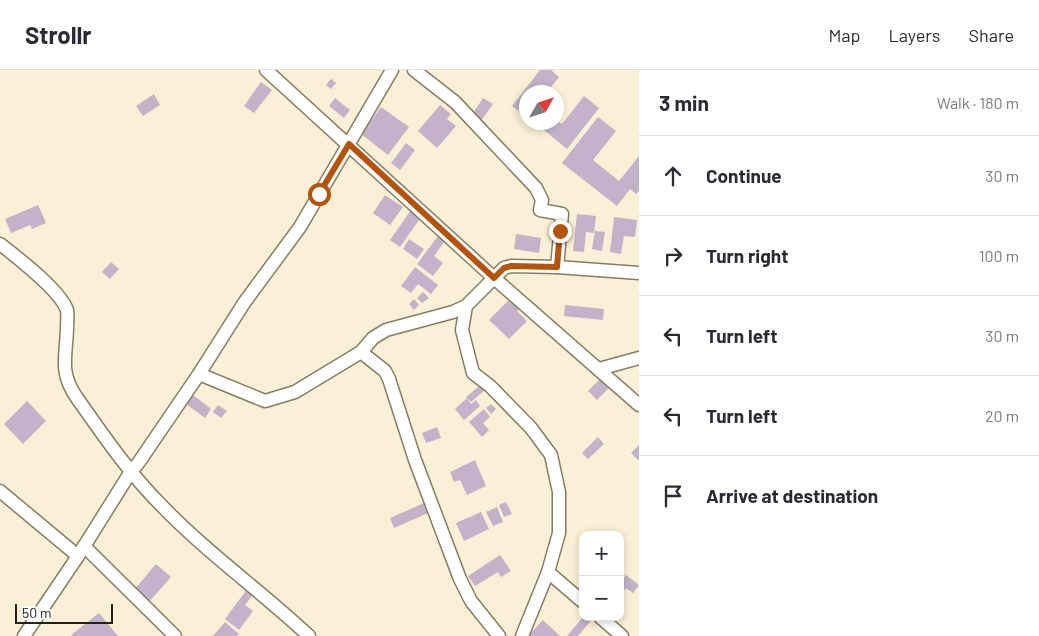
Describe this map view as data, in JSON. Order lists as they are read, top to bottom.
{
  "scale_bar": "50 m",
  "north": "top right",
  "page": {
    "header": "Strollr",
    "nav": ["Map", "Layers", "Share"],
    "heading": ["3 min", "Walk · 180 m"],
    "list": [
      ["Continue", "30 m"],
      ["Turn right", "100 m"],
      ["Turn left", "30 m"],
      ["Turn left", "20 m"],
      "Arrive at destination"
    ],
    "map_buttons": ["+", "−"],
    "scale": "50 m"
  }
}
